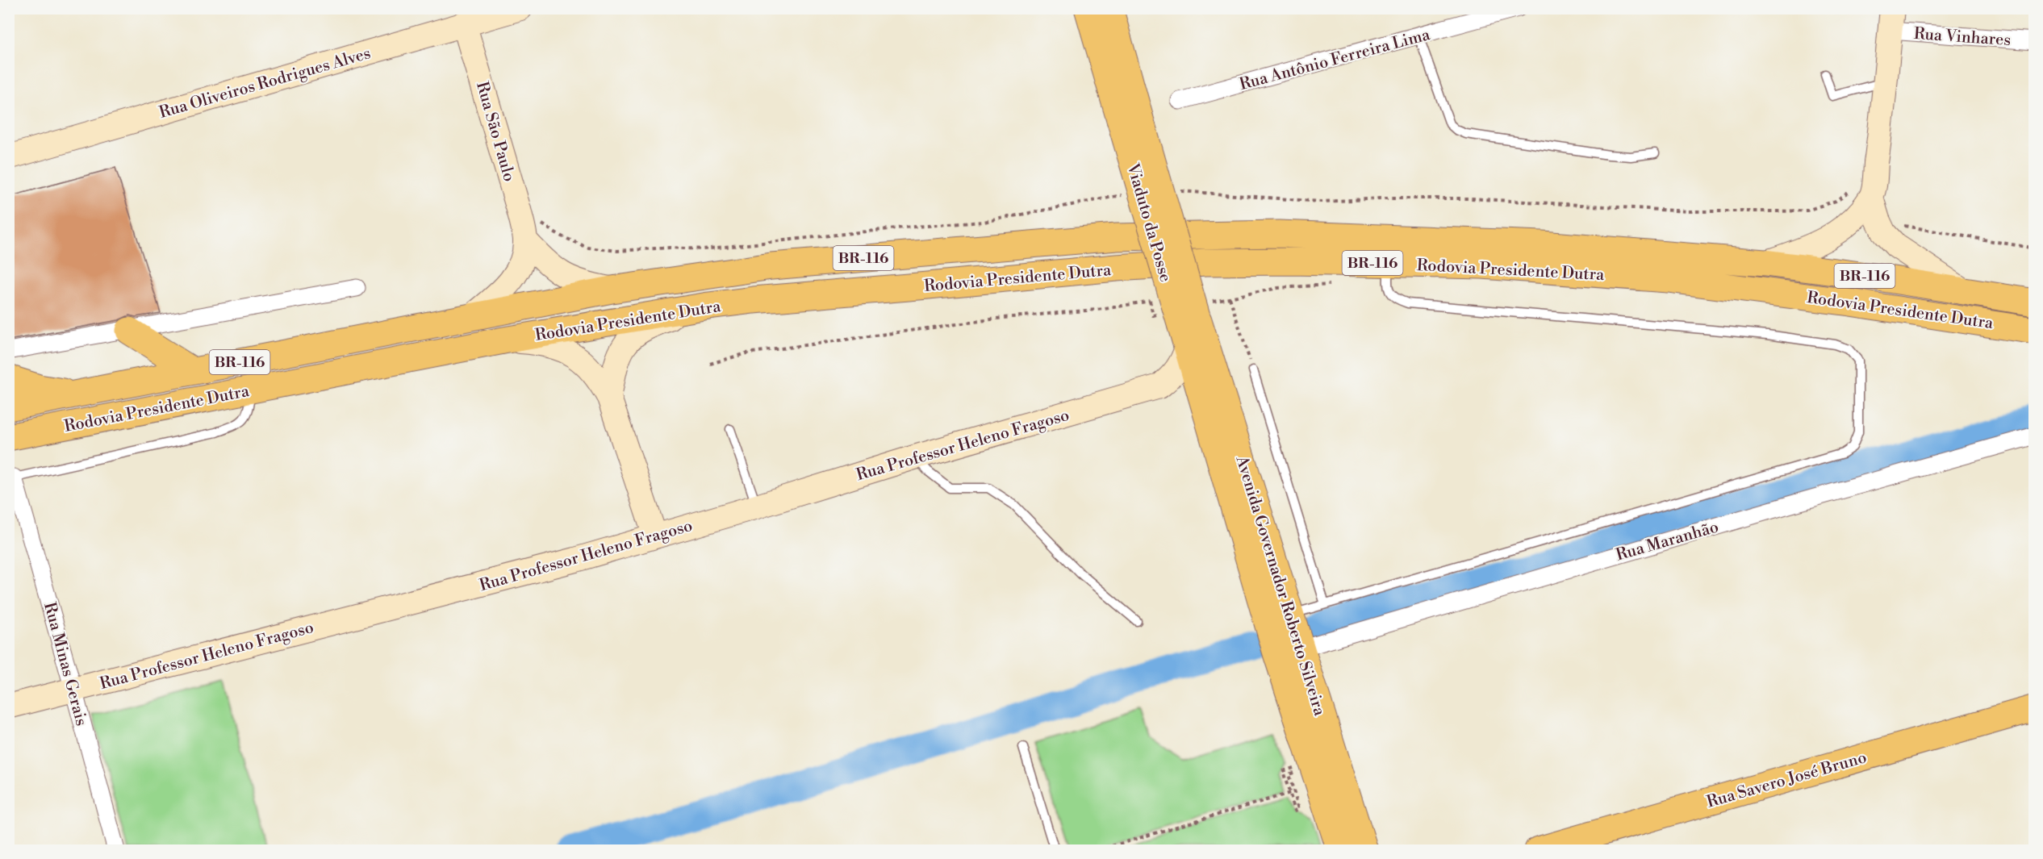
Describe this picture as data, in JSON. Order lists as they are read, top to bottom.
{
  "streets": {
    "main road": [
      "Rua Oliveiros Rodrigues Alves",
      "Rua São Paulo",
      "Viaduto da Posse",
      "BR-116",
      "Rodovia Presidente Dutra",
      "Rua Professor Heleno Fragoso",
      "Avenida Governador Roberto Silveira",
      "Rua Savero José Bruno"
    ],
    "street": [
      "Rua Vinhares",
      "Rua Antônio Ferreira Lima",
      "Rua Maranhão",
      "Rua Minas Gerais"
    ]
  },
  "crossings": [
    ["Rua Oliveiros Rodrigues Alves", "Rua São Paulo"],
    ["Rua São Paulo", "Rodovia Presidente Dutra"],
    ["Viaduto da Posse", "Rua Professor Heleno Fragoso"],
    ["Viaduto da Posse", "Avenida Governador Roberto Silveira"],
    ["Rua Professor Heleno Fragoso", "Avenida Governador Roberto Silveira"],
    ["Rua Professor Heleno Fragoso", "Rua Minas Gerais"],
    ["Rua Maranhão", "Avenida Governador Roberto Silveira"]
  ]
}
